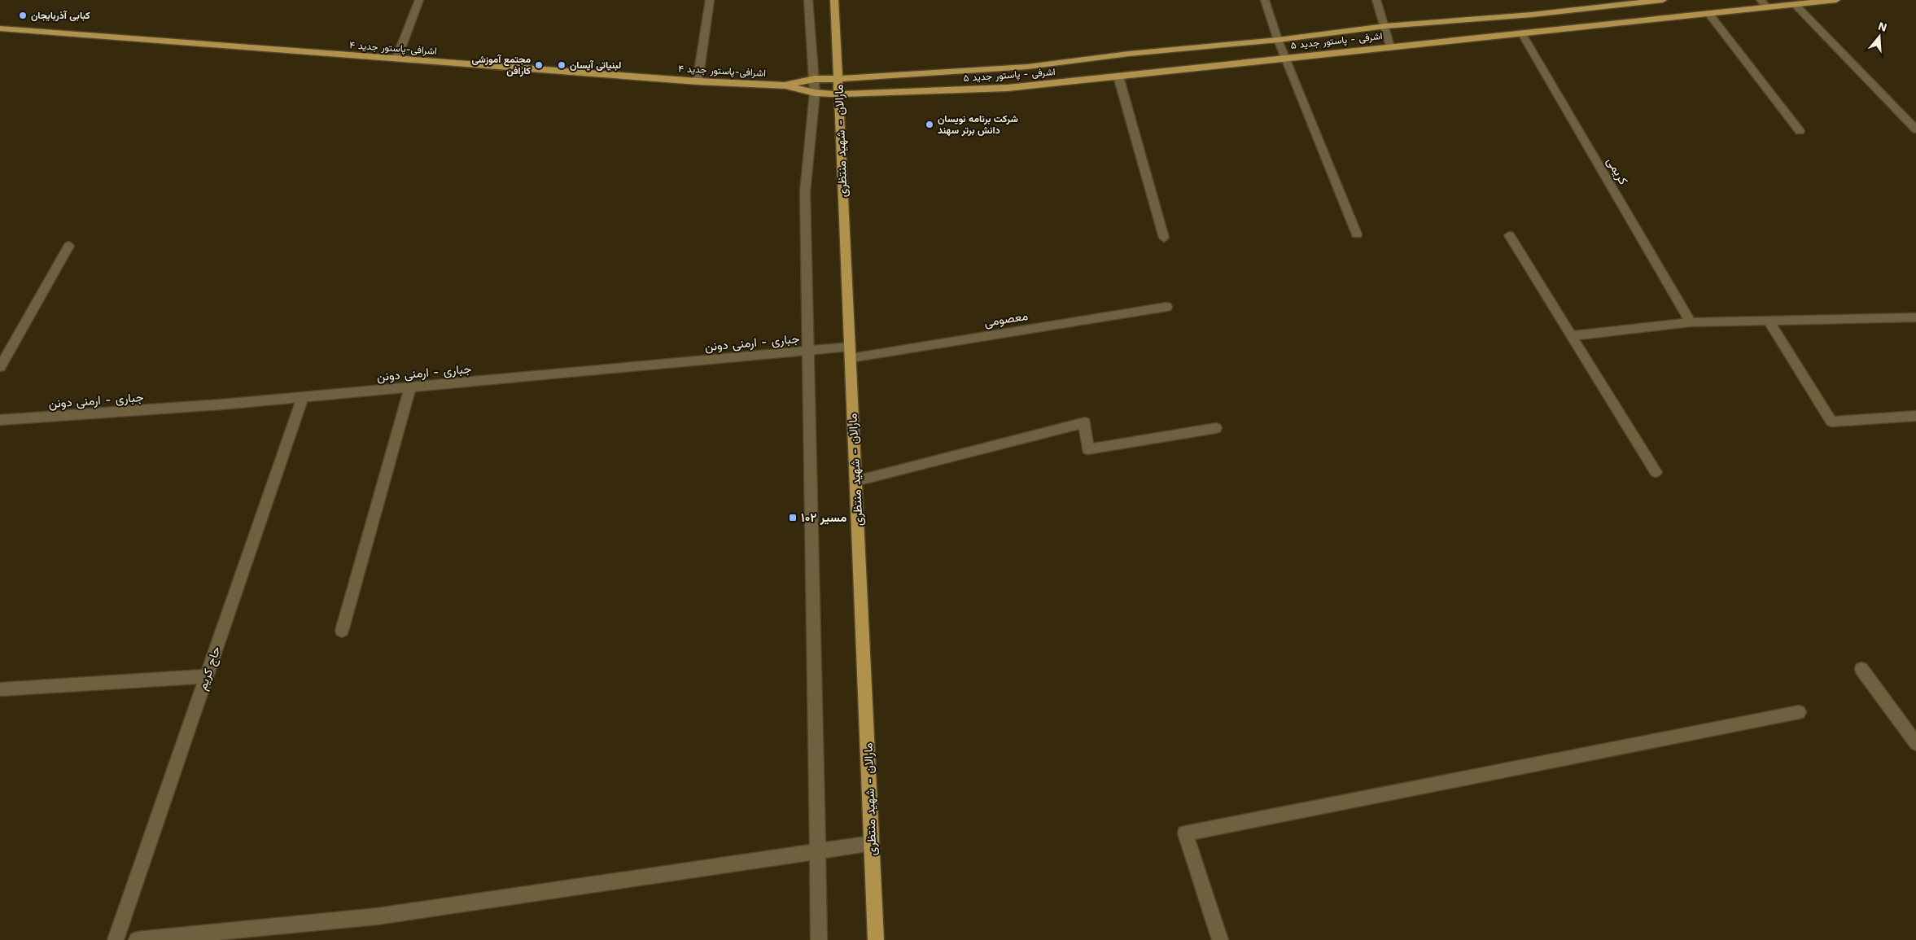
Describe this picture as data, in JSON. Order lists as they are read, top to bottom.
{
  "streets": {
    "main road": ["اشرفی - پاستور جدید ۵", "اشرافی-پاستور جدید ۴", "مارالان - شهید منتظری"],
    "street": [
      "کریمی",
      "معصومی",
      "جباری - ارمنی دونن",
      "حاج کریم"
    ]
  },
  "crossings": [
    ["اشرفی - پاستور جدید ۵", "اشرافی-پاستور جدید ۴"],
    ["اشرفی - پاستور جدید ۵", "مارالان - شهید منتظری"],
    ["اشرفی - پاستور جدید ۵", "کریمی"],
    ["اشرافی-پاستور جدید ۴", "مارالان - شهید منتظری"],
    ["مارالان - شهید منتظری", "معصومی"],
    ["مارالان - شهید منتظری", "جباری - ارمنی دونن"],
    ["معصومی", "جباری - ارمنی دونن"],
    ["جباری - ارمنی دونن", "حاج کریم"]
  ],
  "places": {
    "other": [
      "کبابی آذربایجان",
      "مجتمع آموزشی کارافن",
      "لبنیاتی آیسان",
      "شرکت برنامه نویسان دانش برتر سهند"
    ],
    "transit": ["مسیر ۱۰۲"]
  },
  "north": "top"
}
